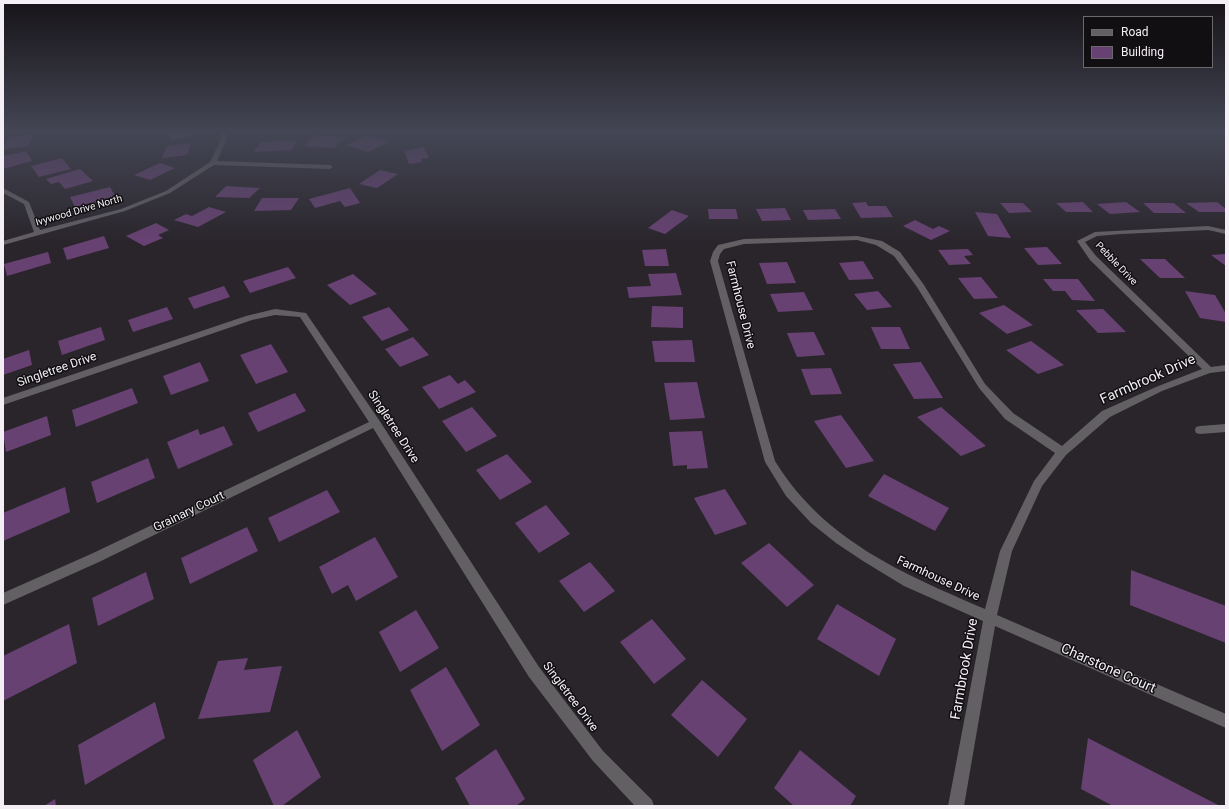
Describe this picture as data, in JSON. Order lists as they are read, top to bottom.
{
  "streets": {
    "street": [
      "Ivywood Drive North",
      "Pebble Drive",
      "Farmhouse Drive",
      "Singletree Drive",
      "Farmbrook Drive",
      "Grainary Court",
      "Charstone Court"
    ]
  },
  "crossings": [
    ["Pebble Drive", "Farmbrook Drive"],
    ["Farmhouse Drive", "Farmbrook Drive"],
    ["Farmhouse Drive", "Charstone Court"],
    ["Singletree Drive", "Grainary Court"],
    ["Farmbrook Drive", "Charstone Court"]
  ],
  "legend": ["Road", "Building"]
}
